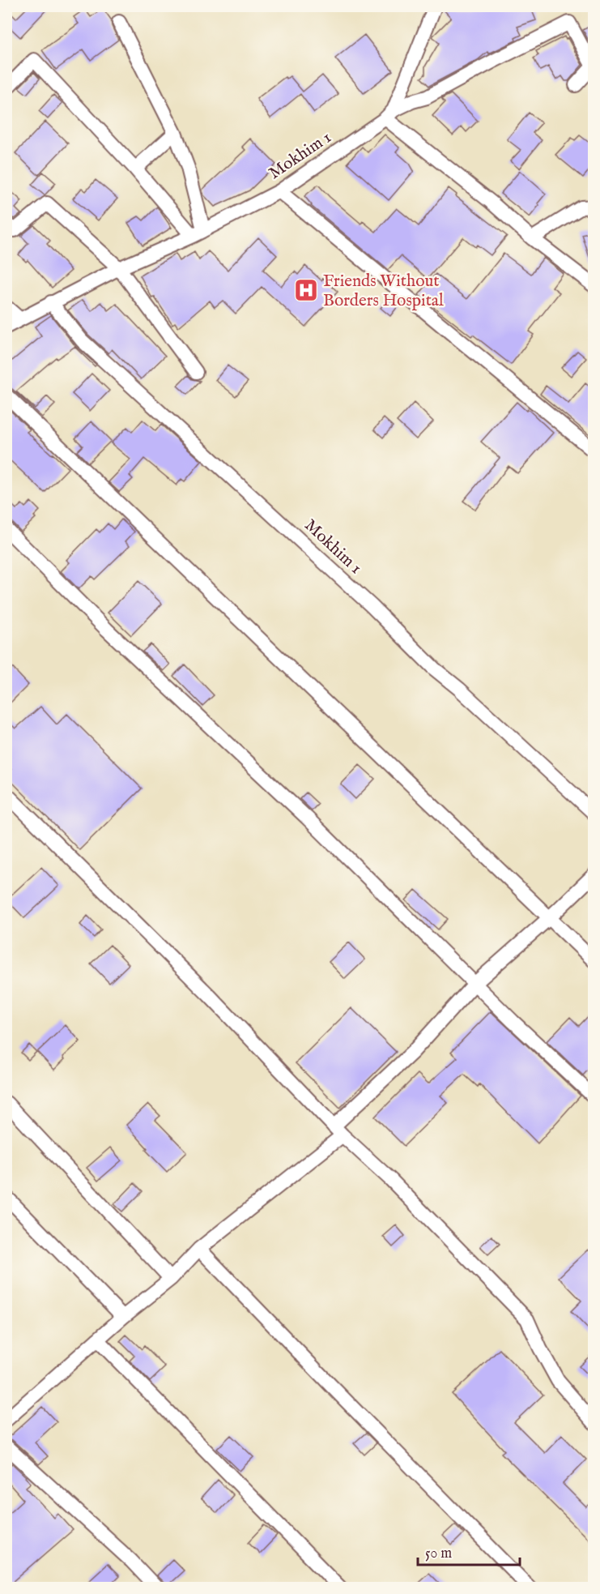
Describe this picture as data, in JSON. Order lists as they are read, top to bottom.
{
  "streets": {
    "street": ["Mokhim 1"]
  },
  "places": {
    "hospital": ["Friends Without Borders Hospital"]
  },
  "scale_bar": "50 m"
}
